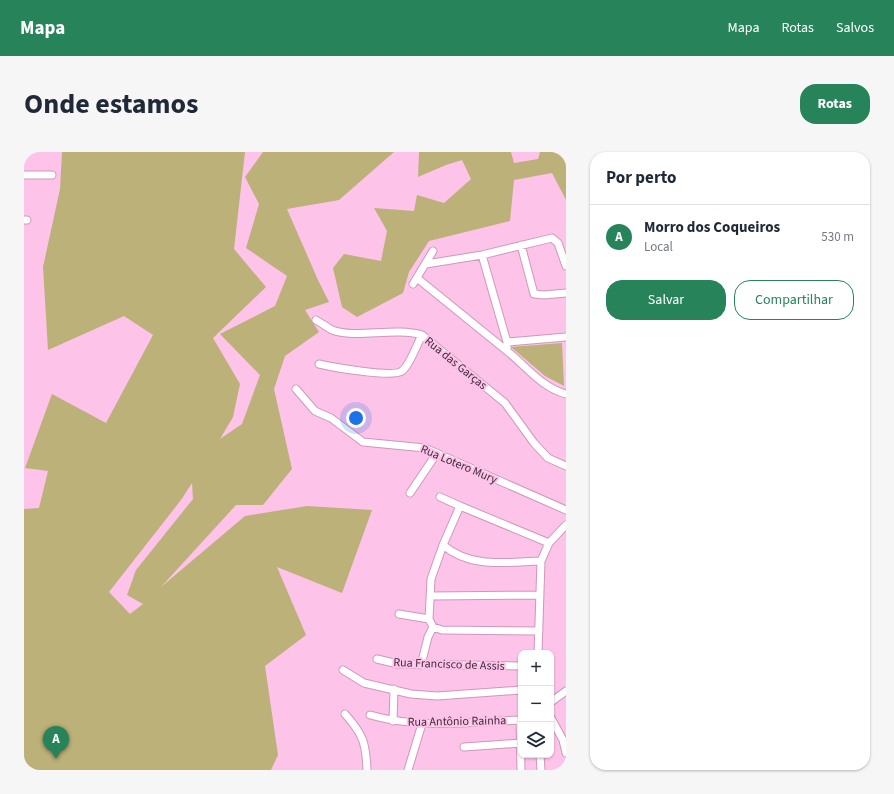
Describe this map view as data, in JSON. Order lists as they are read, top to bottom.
{
  "streets": {
    "street": [
      "Rua das Garças",
      "Rua Lotero Mury",
      "Rua Francisco de Assis",
      "Rua Antônio Rainha"
    ]
  },
  "page": {
    "header": "Mapa",
    "nav": ["Mapa", "Rotas", "Salvos"],
    "title": "Onde estamos",
    "buttons": [
      "Rotas",
      ["Salvar", "Compartilhar"]
    ],
    "heading": "Por perto",
    "list": [
      {
        "mark": "A",
        "name": "Morro dos Coqueiros",
        "note": "Local",
        "value": "530 m"
      }
    ],
    "map_buttons": ["+", "−"],
    "pins": "A"
  }
}
